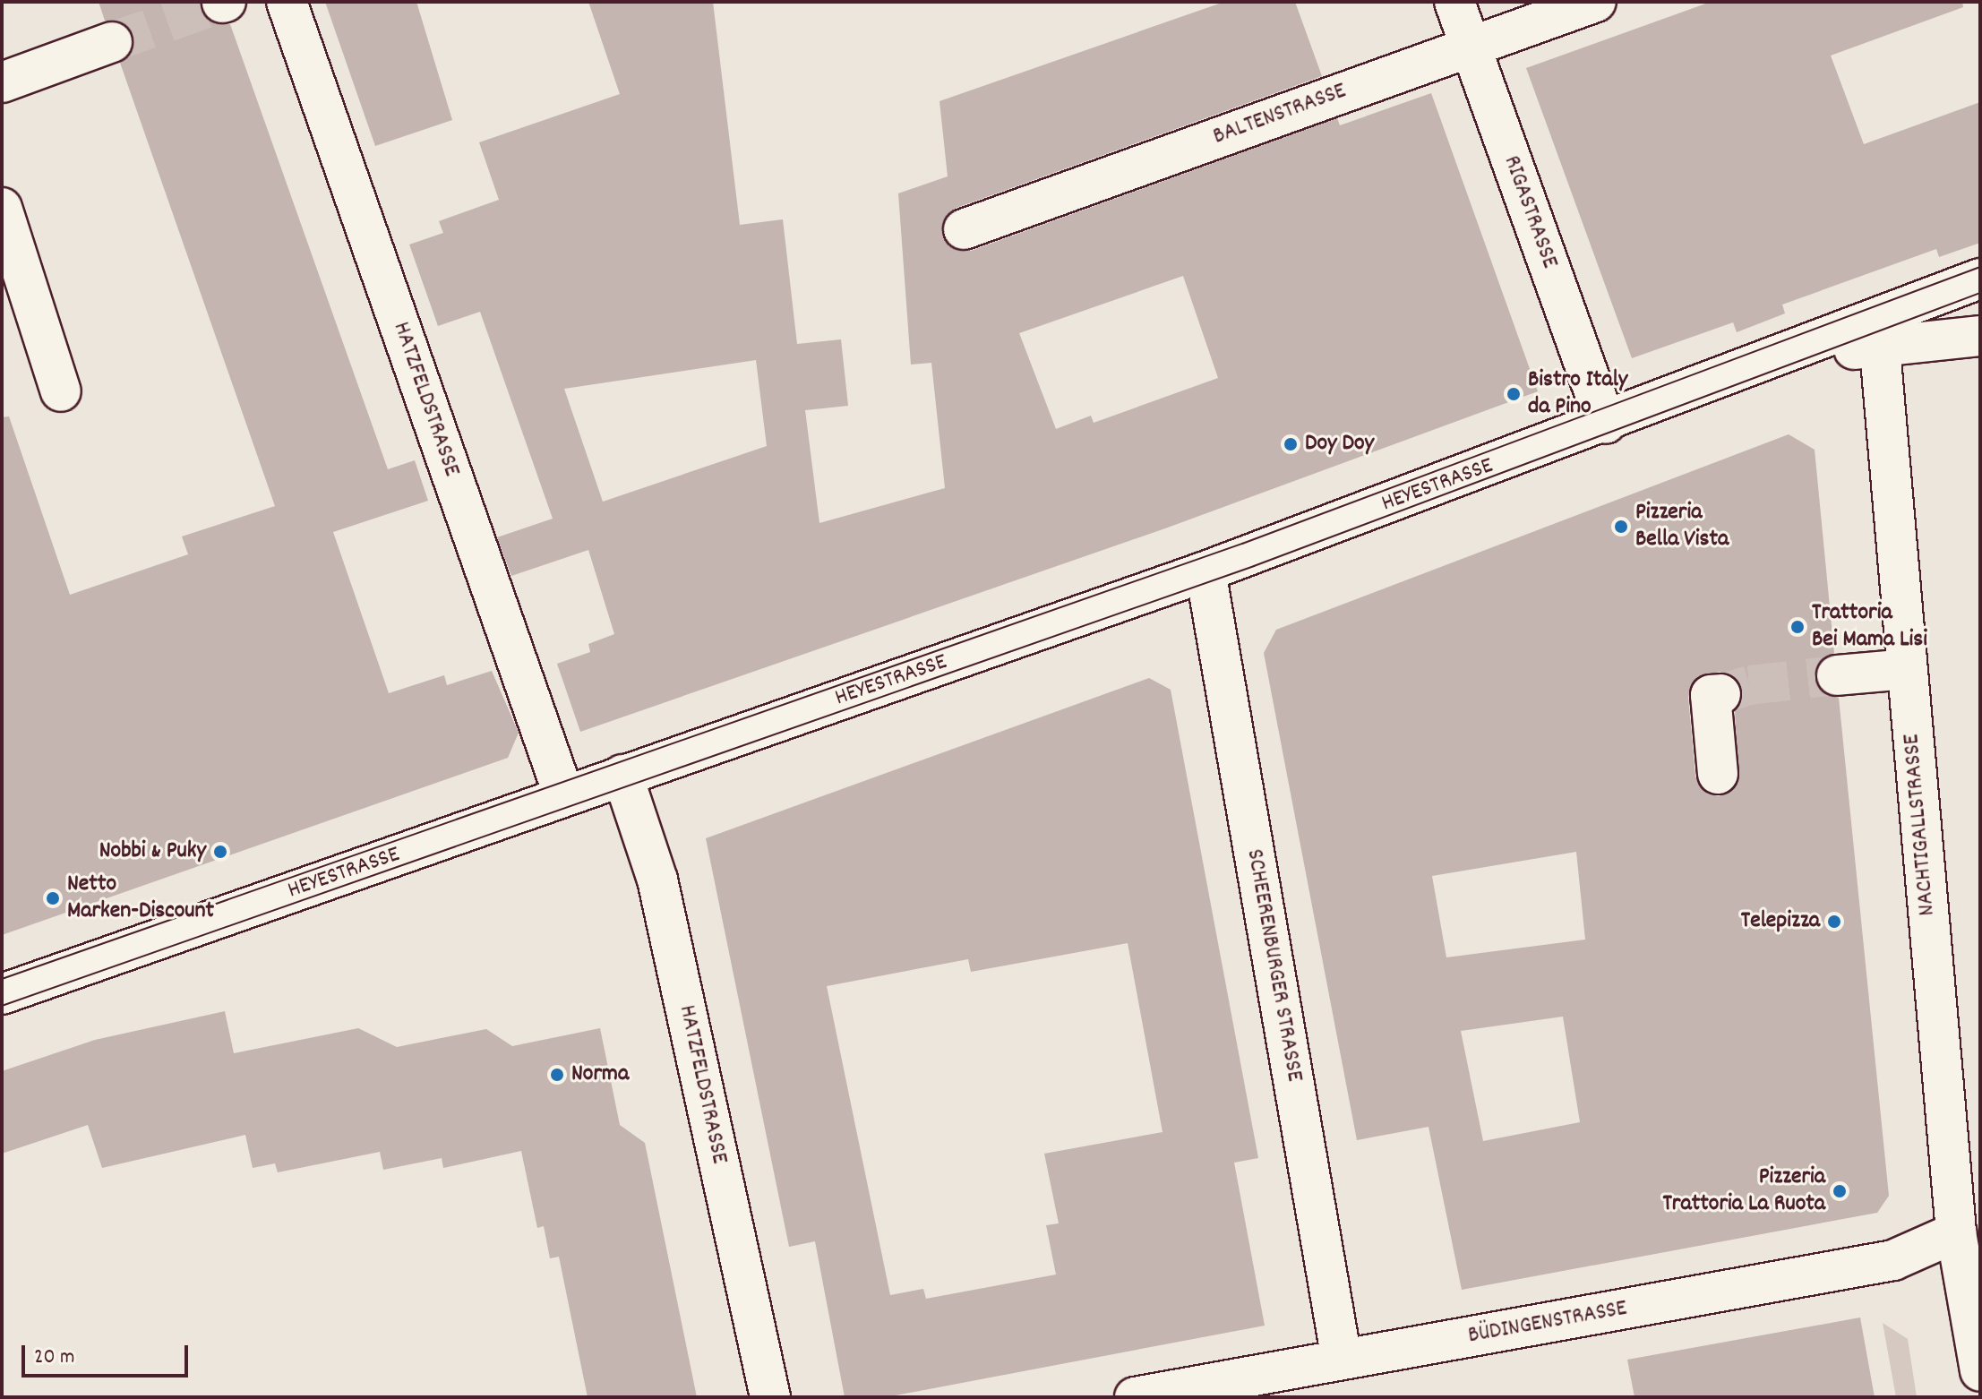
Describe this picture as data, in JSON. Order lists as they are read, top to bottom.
{
  "streets": {
    "street": [
      "BALTENSTRASSE",
      "RIGASTRASSE",
      "HATZFELDSTRASSE",
      "HEYESTRASSE",
      "NACHTIGALLSTRASSE",
      "SCHEERENBURGER STRASSE",
      "BÜDINGENSTRASSE"
    ]
  },
  "crossings": [
    ["BALTENSTRASSE", "RIGASTRASSE"],
    ["RIGASTRASSE", "HEYESTRASSE"],
    ["HATZFELDSTRASSE", "HEYESTRASSE"],
    ["HEYESTRASSE", "NACHTIGALLSTRASSE"],
    ["HEYESTRASSE", "SCHEERENBURGER STRASSE"],
    ["NACHTIGALLSTRASSE", "BÜDINGENSTRASSE"],
    ["SCHEERENBURGER STRASSE", "BÜDINGENSTRASSE"]
  ],
  "places": [
    "Bistro Italy da Pino",
    "Doy Doy",
    "Pizzeria Bella Vista",
    "Trattoria Bei Mama Lisi",
    "Nobbi & Puky",
    "Netto Marken-Discount",
    "Telepizza",
    "Norma",
    "Pizzeria Trattoria La Ruota"
  ],
  "scale_bar": "20 m"
}
